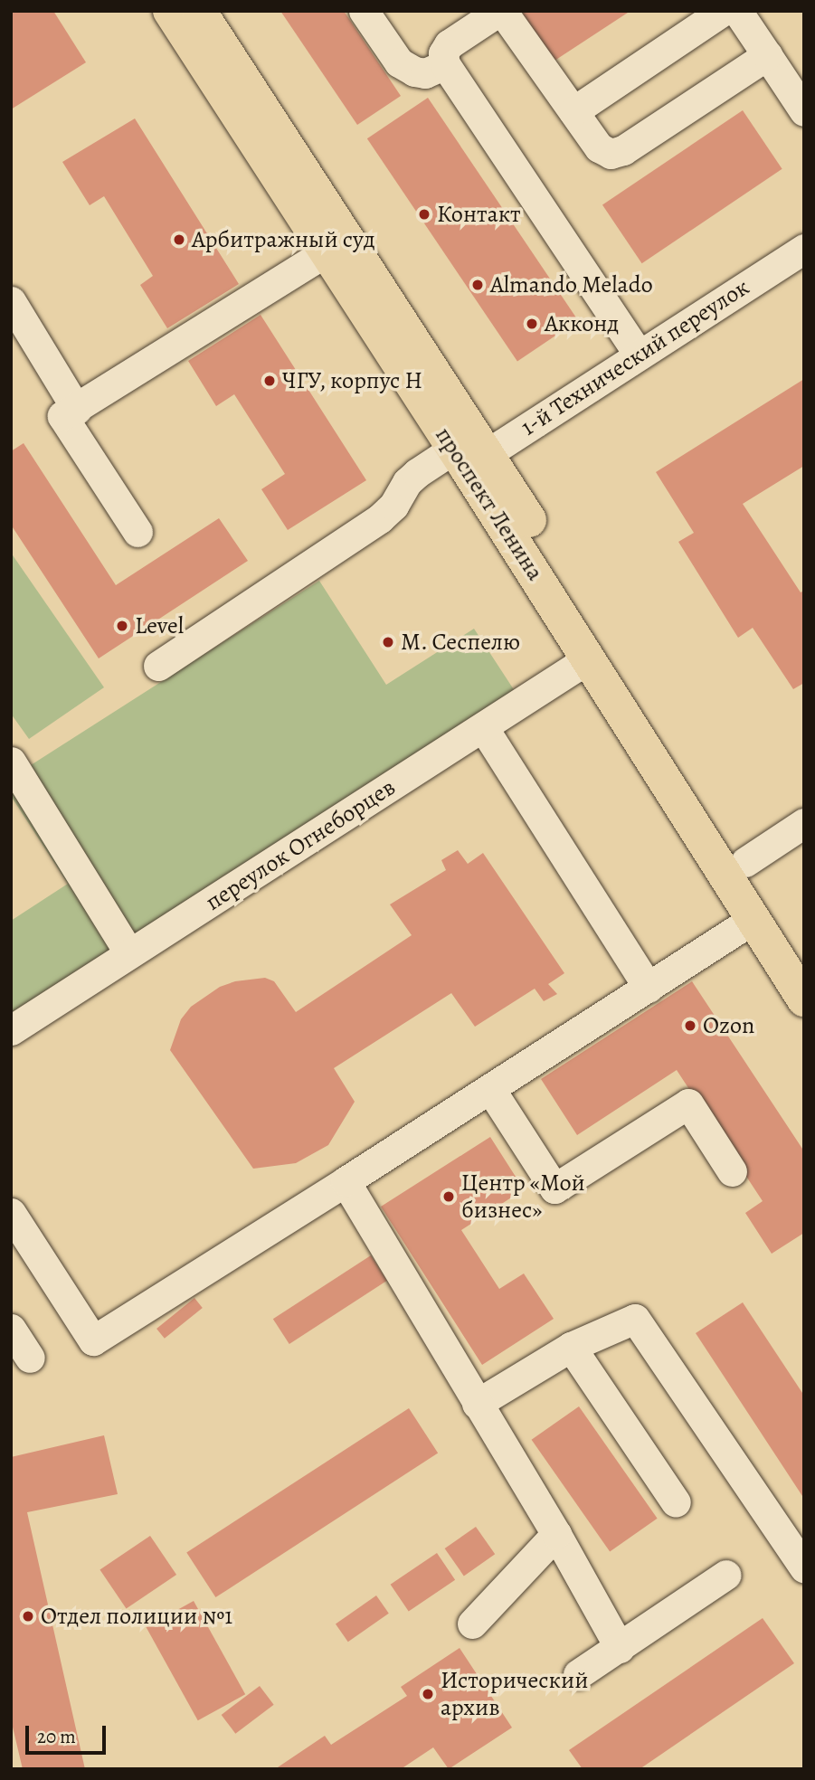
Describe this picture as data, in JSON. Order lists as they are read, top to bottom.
{
  "streets": {
    "main road": ["проспект Ленина"],
    "street": ["1-й Технический переулок", "переулок Огнеборцев"]
  },
  "crossings": [
    ["1-й Технический переулок", "проспект Ленина"],
    ["проспект Ленина", "переулок Огнеборцев"]
  ],
  "places": [
    "Контакт",
    "Арбитражный суд",
    "Almando Melado",
    "Акконд",
    "ЧГУ, корпус Н",
    "Level",
    "М. Сеспелю",
    "Ozon",
    "Центр «Мой бизнес»",
    "Отдел полиции №1",
    "Исторический архив"
  ],
  "scale_bar": "20 m"
}
